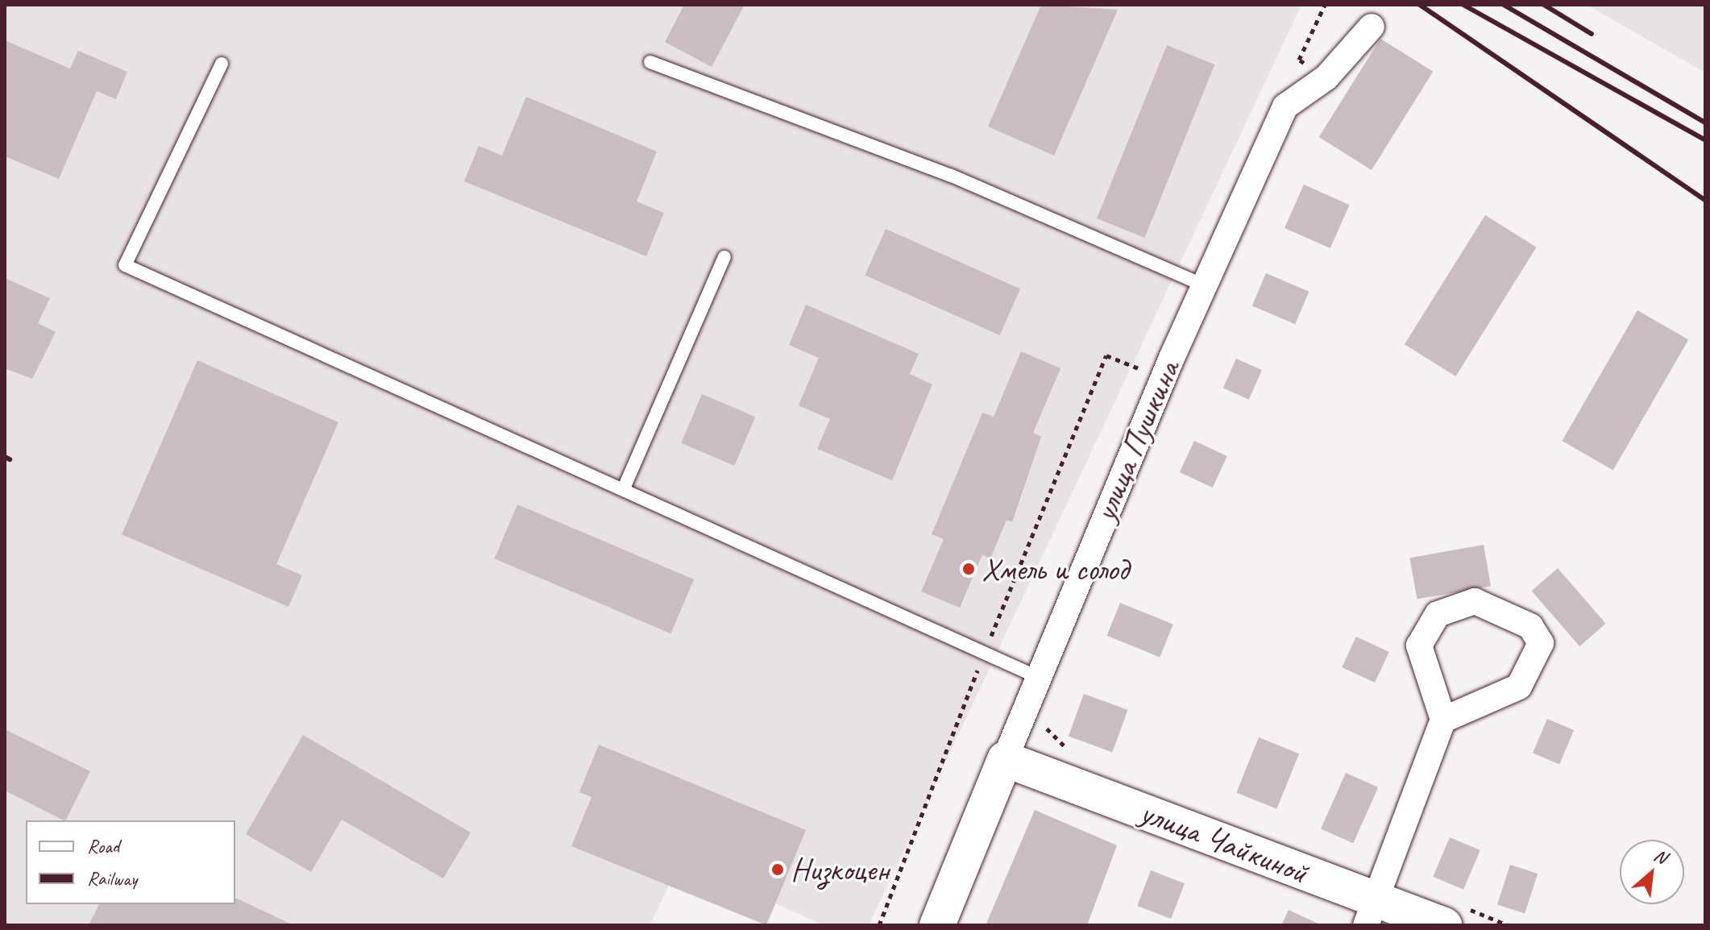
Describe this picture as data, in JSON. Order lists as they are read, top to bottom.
{
  "streets": {
    "street": ["улица Пушкина", "улица Чайкиной"]
  },
  "crossings": [
    ["улица Пушкина", "улица Чайкиной"]
  ],
  "places": ["Хмель и солод", "Низкоцен"],
  "legend": ["Road", "Railway"],
  "north": "top right"
}
